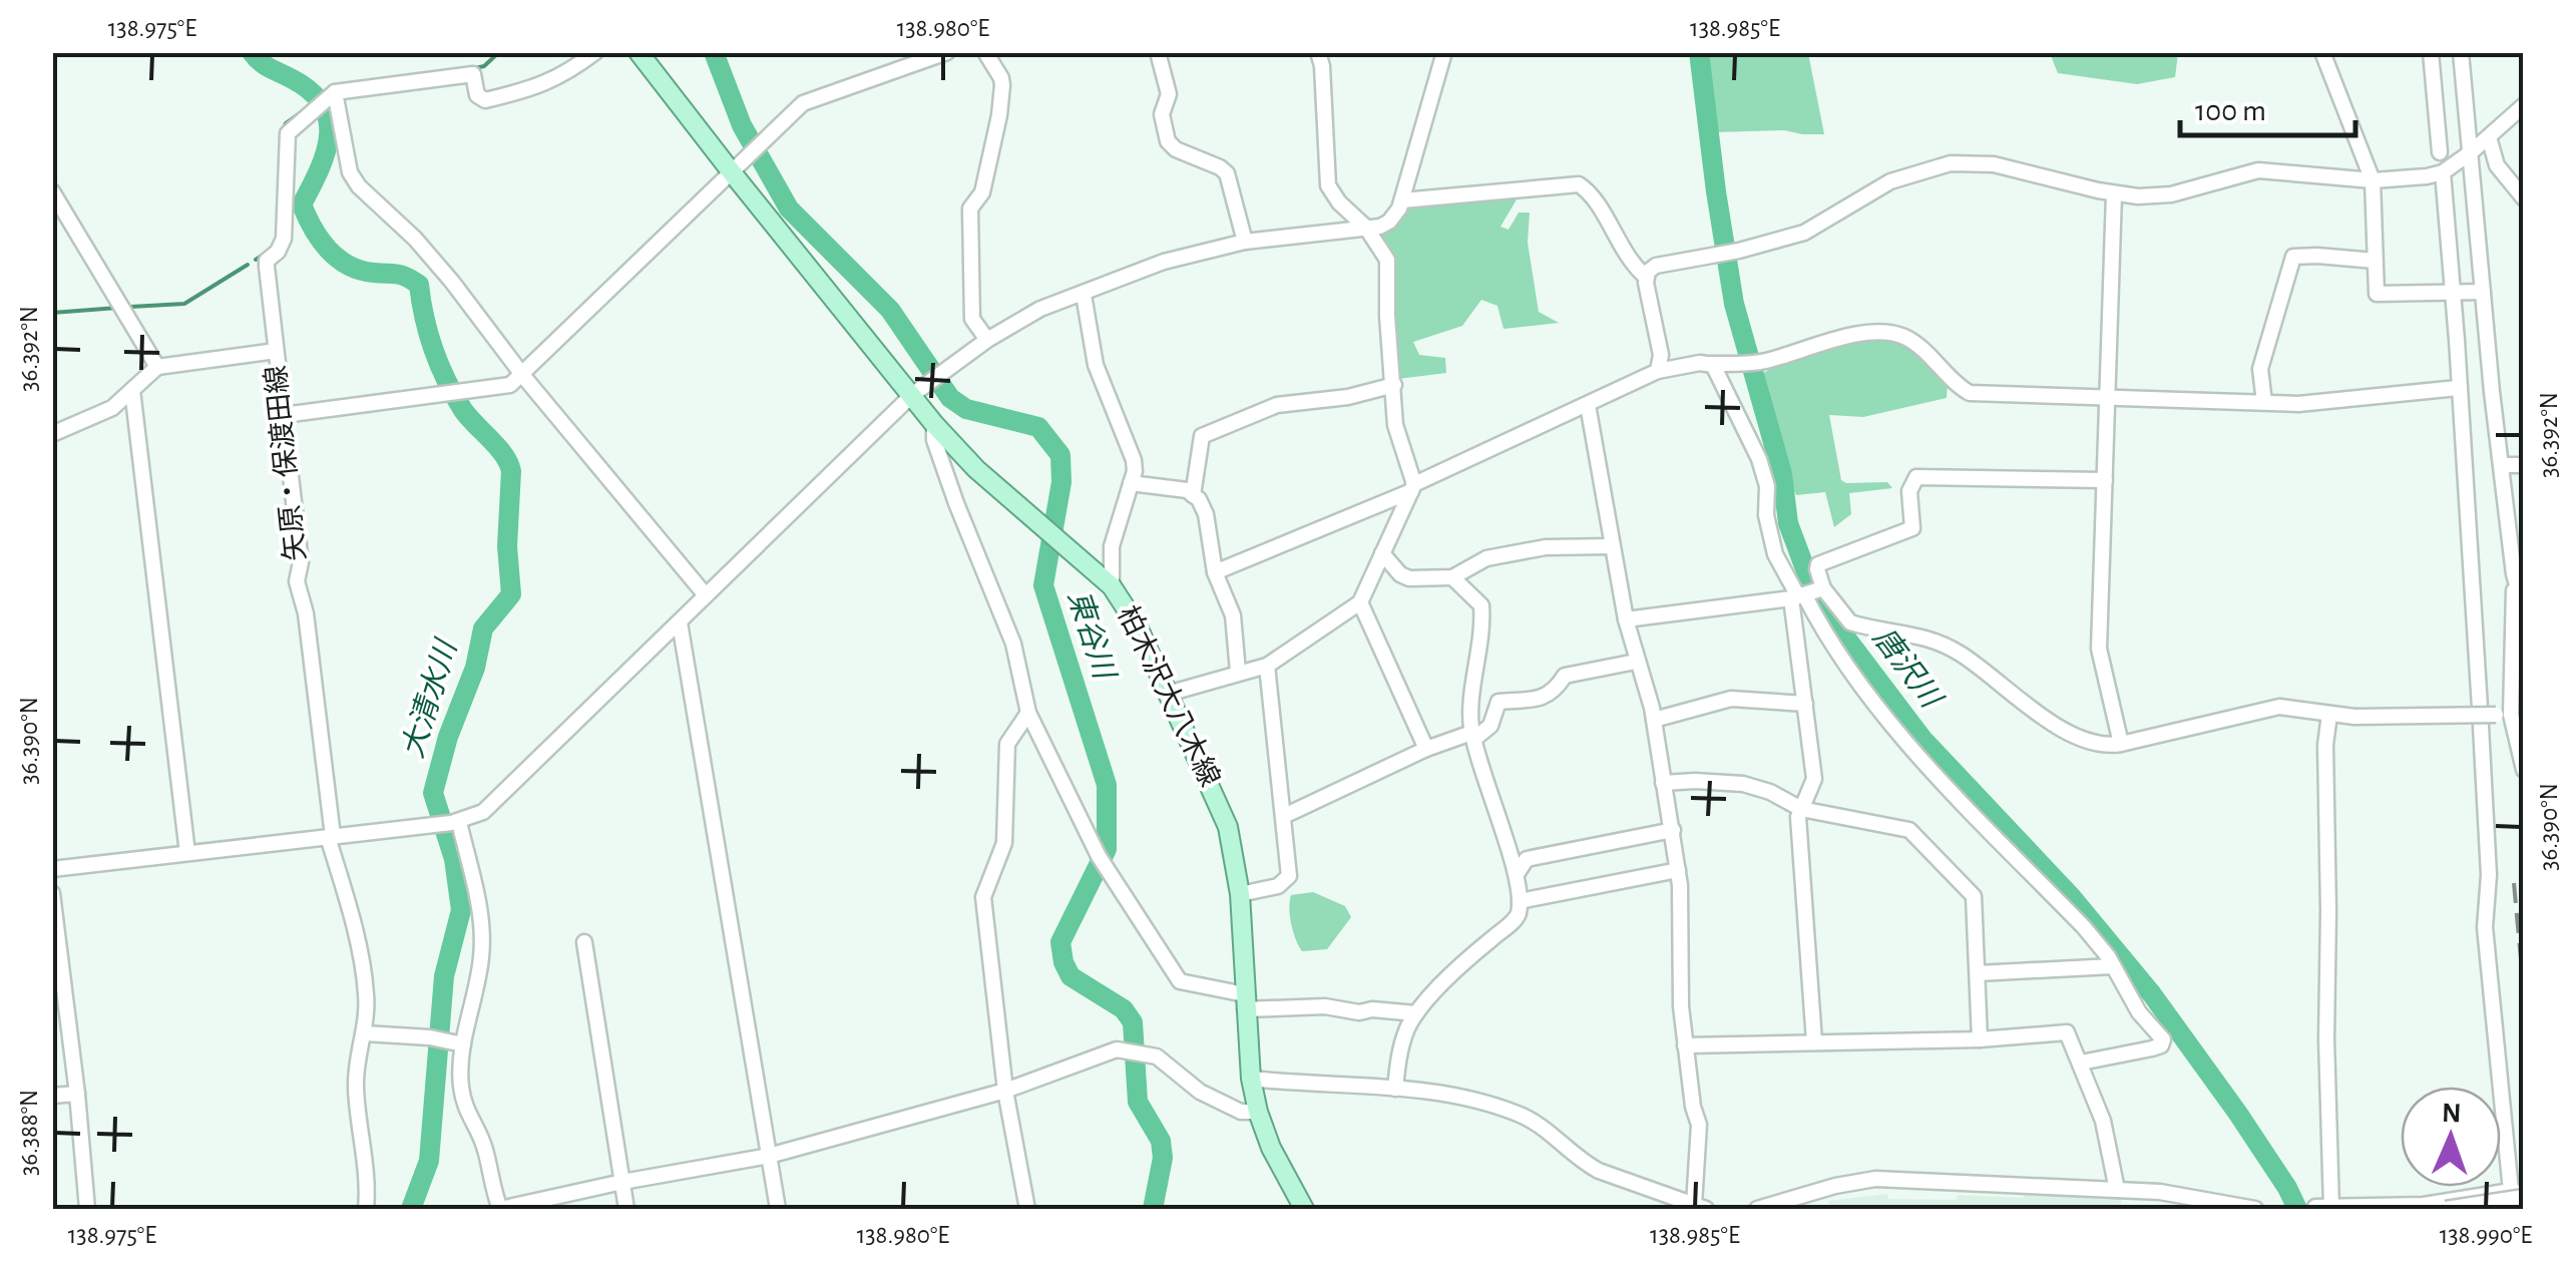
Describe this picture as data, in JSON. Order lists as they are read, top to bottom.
{
  "streets": {
    "main road": ["柏木沢大八木線"],
    "street": ["矢原・保渡田線"]
  },
  "water": ["東谷川", "唐沢川", "大清水川"],
  "scale_bar": "100 m",
  "north": "top",
  "coordinates": [
    "138.975°E",
    "138.980°E",
    "138.985°E",
    "36.392°N",
    "36.390°N",
    "36.388°N",
    "138.990°E"
  ]
}
